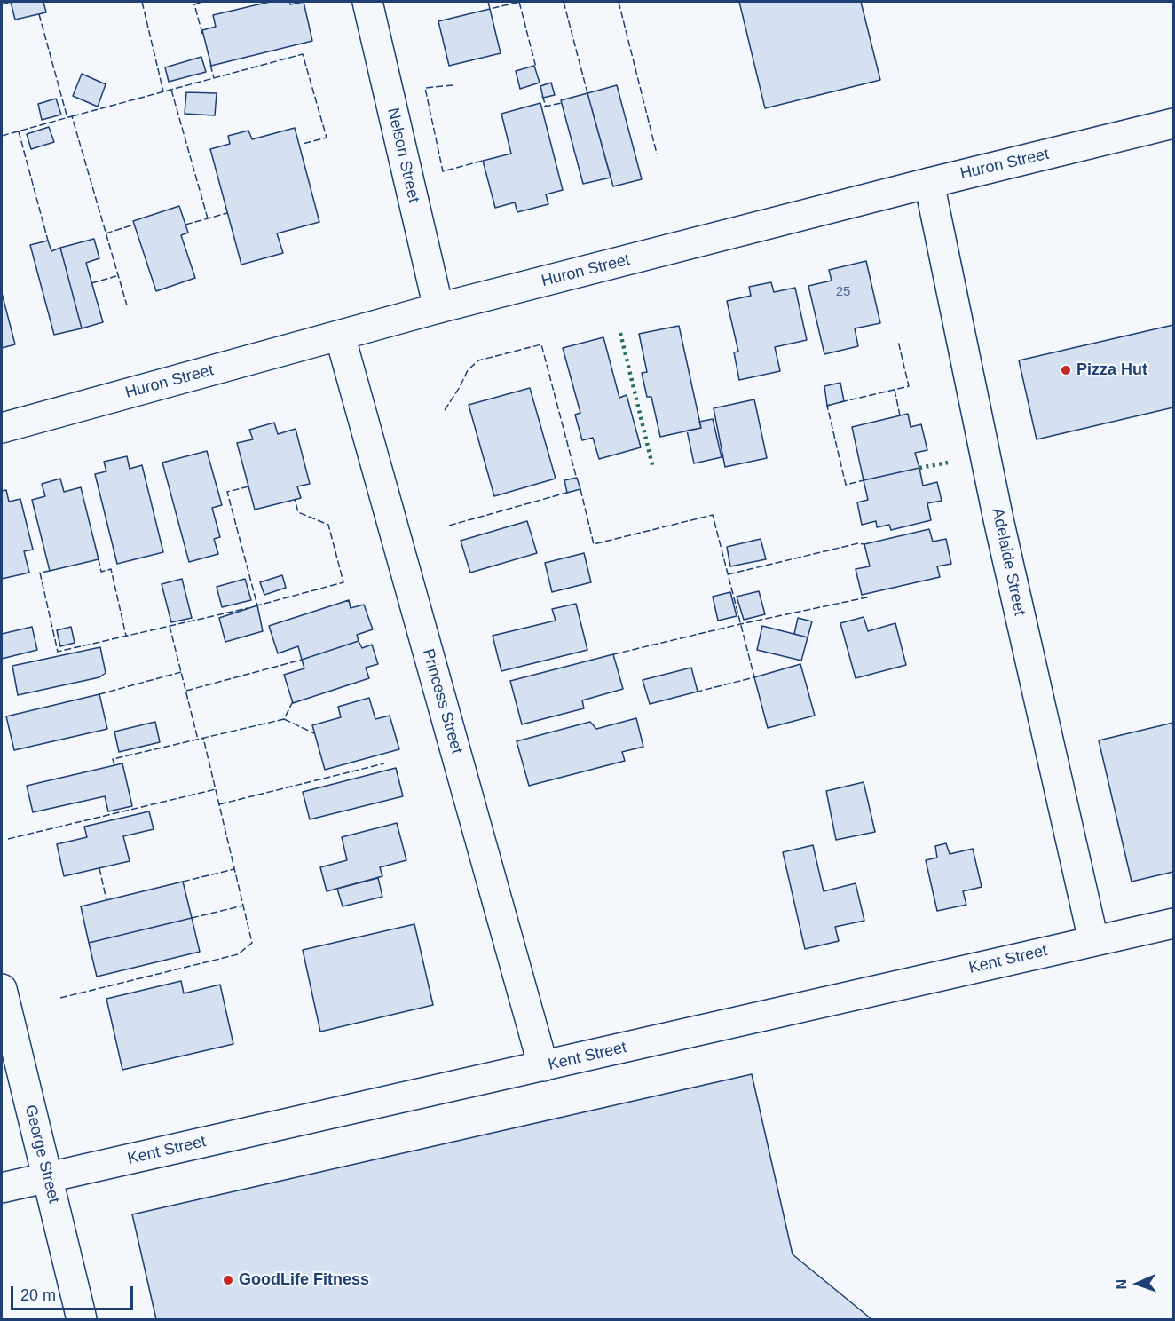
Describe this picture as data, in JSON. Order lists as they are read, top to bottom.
{
  "streets": {
    "street": [
      "Nelson Street",
      "Huron Street",
      "Adelaide Street",
      "Princess Street",
      "Kent Street",
      "George Street"
    ]
  },
  "crossings": [
    ["Nelson Street", "Huron Street"],
    ["Huron Street", "Adelaide Street"],
    ["Huron Street", "Princess Street"],
    ["Adelaide Street", "Kent Street"],
    ["Princess Street", "Kent Street"],
    ["Kent Street", "George Street"]
  ],
  "places": ["Pizza Hut", "GoodLife Fitness"],
  "house_numbers": ["25"],
  "scale_bar": "20 m",
  "north": "left"
}
